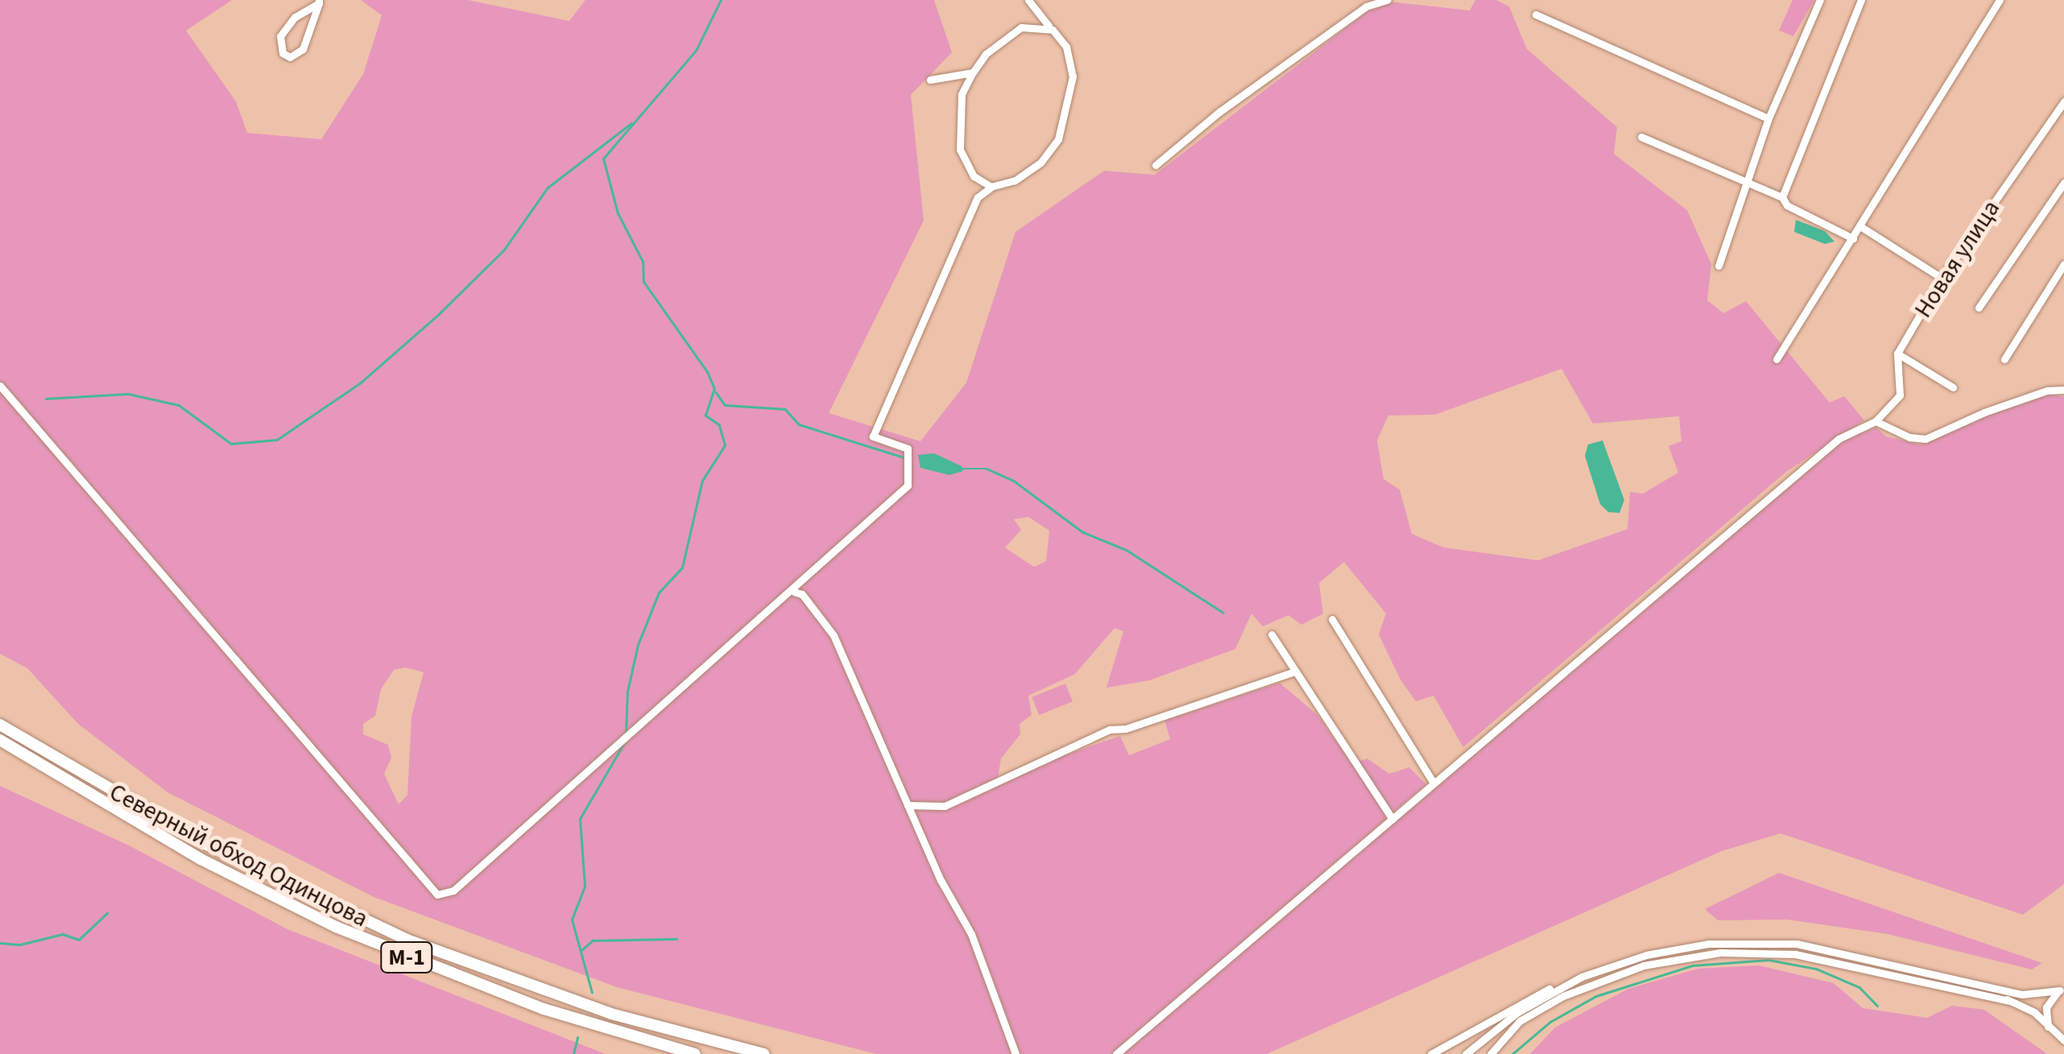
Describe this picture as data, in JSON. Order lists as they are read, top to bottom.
{
  "streets": {
    "highway": ["Северный обход Одинцова", "М-1"],
    "street": ["Новая улица"]
  }
}
